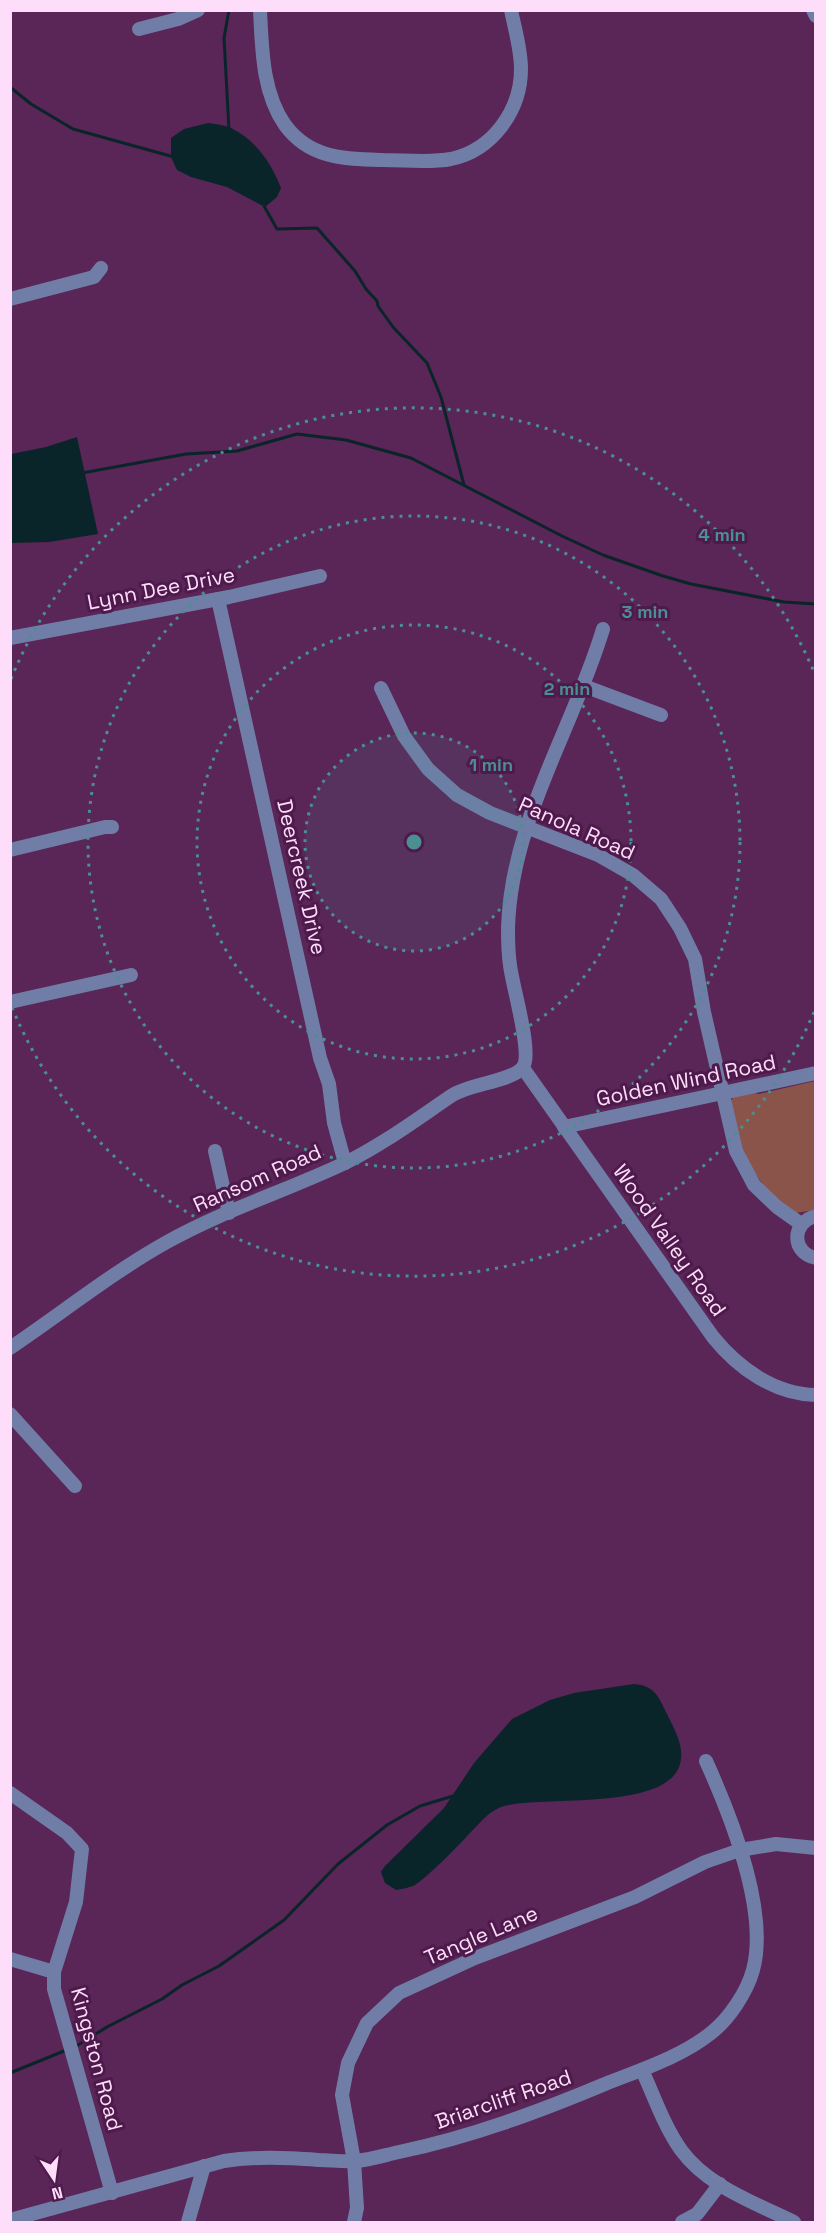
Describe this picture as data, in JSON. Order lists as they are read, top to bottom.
{
  "streets": {
    "street": [
      "Lynn Dee Drive",
      "Panola Road",
      "Deercreek Drive",
      "Golden Wind Road",
      "Ransom Road",
      "Wood Valley Road",
      "Tangle Lane",
      "Kingston Road",
      "Briarcliff Road"
    ]
  },
  "crossings": [
    ["Lynn Dee Drive", "Deercreek Drive"],
    ["Panola Road", "Golden Wind Road"],
    ["Panola Road", "Wood Valley Road"],
    ["Deercreek Drive", "Ransom Road"],
    ["Golden Wind Road", "Wood Valley Road"],
    ["Ransom Road", "Wood Valley Road"],
    ["Tangle Lane", "Briarcliff Road"],
    ["Kingston Road", "Briarcliff Road"]
  ],
  "north": "bottom",
  "rings": [
    "4 min",
    "3 min",
    "2 min",
    "1 min"
  ]
}
